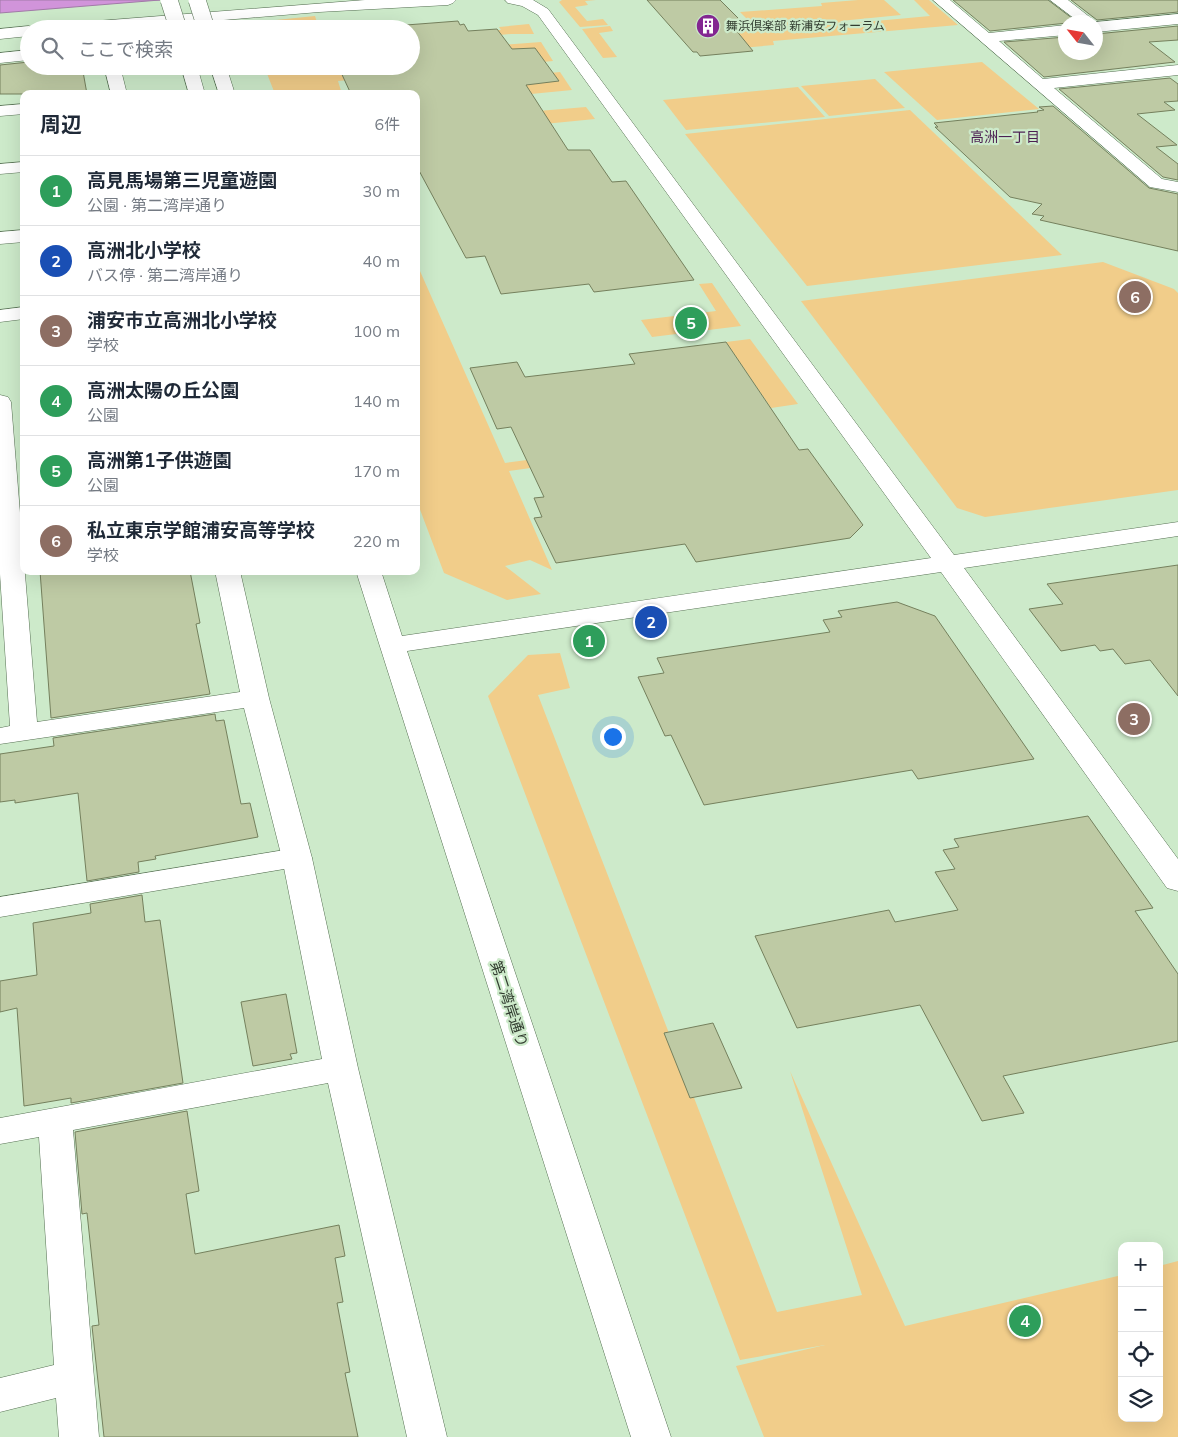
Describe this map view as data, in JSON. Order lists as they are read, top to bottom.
{
  "streets": {
    "street": ["第二湾岸通り"]
  },
  "districts": ["高洲一丁目"],
  "places": {
    "building": ["舞浜倶楽部 新浦安フォーラム"]
  },
  "north": "top left",
  "page": {
    "search": "ここで検索",
    "heading": ["周辺", "6件"],
    "list": [
      {
        "mark": "1",
        "name": "高見馬場第三児童遊園",
        "note": "公園 · 第二湾岸通り",
        "value": "30 m"
      },
      {
        "mark": "2",
        "name": "高洲北小学校",
        "note": "バス停 · 第二湾岸通り",
        "value": "40 m"
      },
      {
        "mark": "3",
        "name": "浦安市立高洲北小学校",
        "note": "学校",
        "value": "100 m"
      },
      {
        "mark": "4",
        "name": "高洲太陽の丘公園",
        "note": "公園",
        "value": "140 m"
      },
      {
        "mark": "5",
        "name": "高洲第1子供遊園",
        "note": "公園",
        "value": "170 m"
      },
      {
        "mark": "6",
        "name": "私立東京学館浦安高等学校",
        "note": "学校",
        "value": "220 m"
      }
    ],
    "pins": [
      "6",
      "5",
      "2",
      "1",
      "3",
      "4"
    ],
    "map_buttons": ["+", "−"]
  }
}
